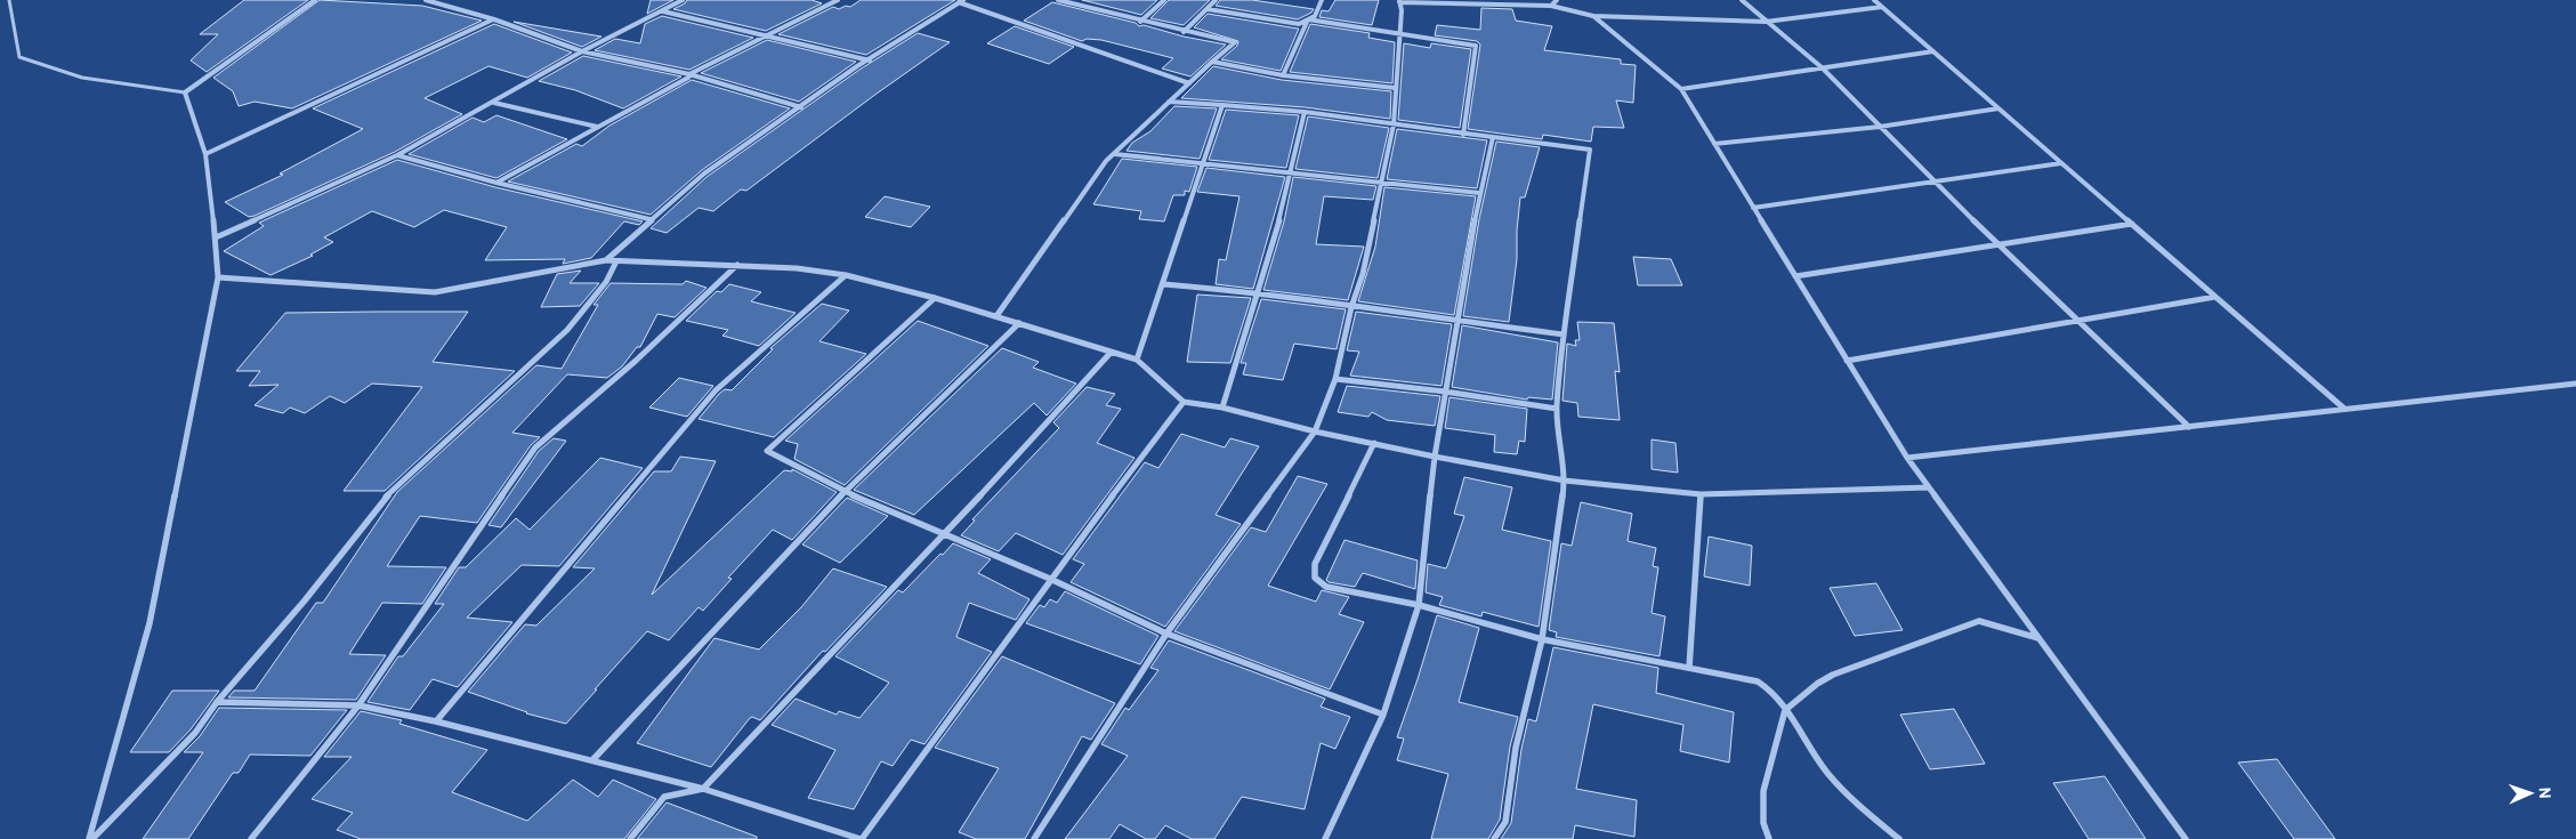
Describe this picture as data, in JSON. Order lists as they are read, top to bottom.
{
  "north": "right"
}
